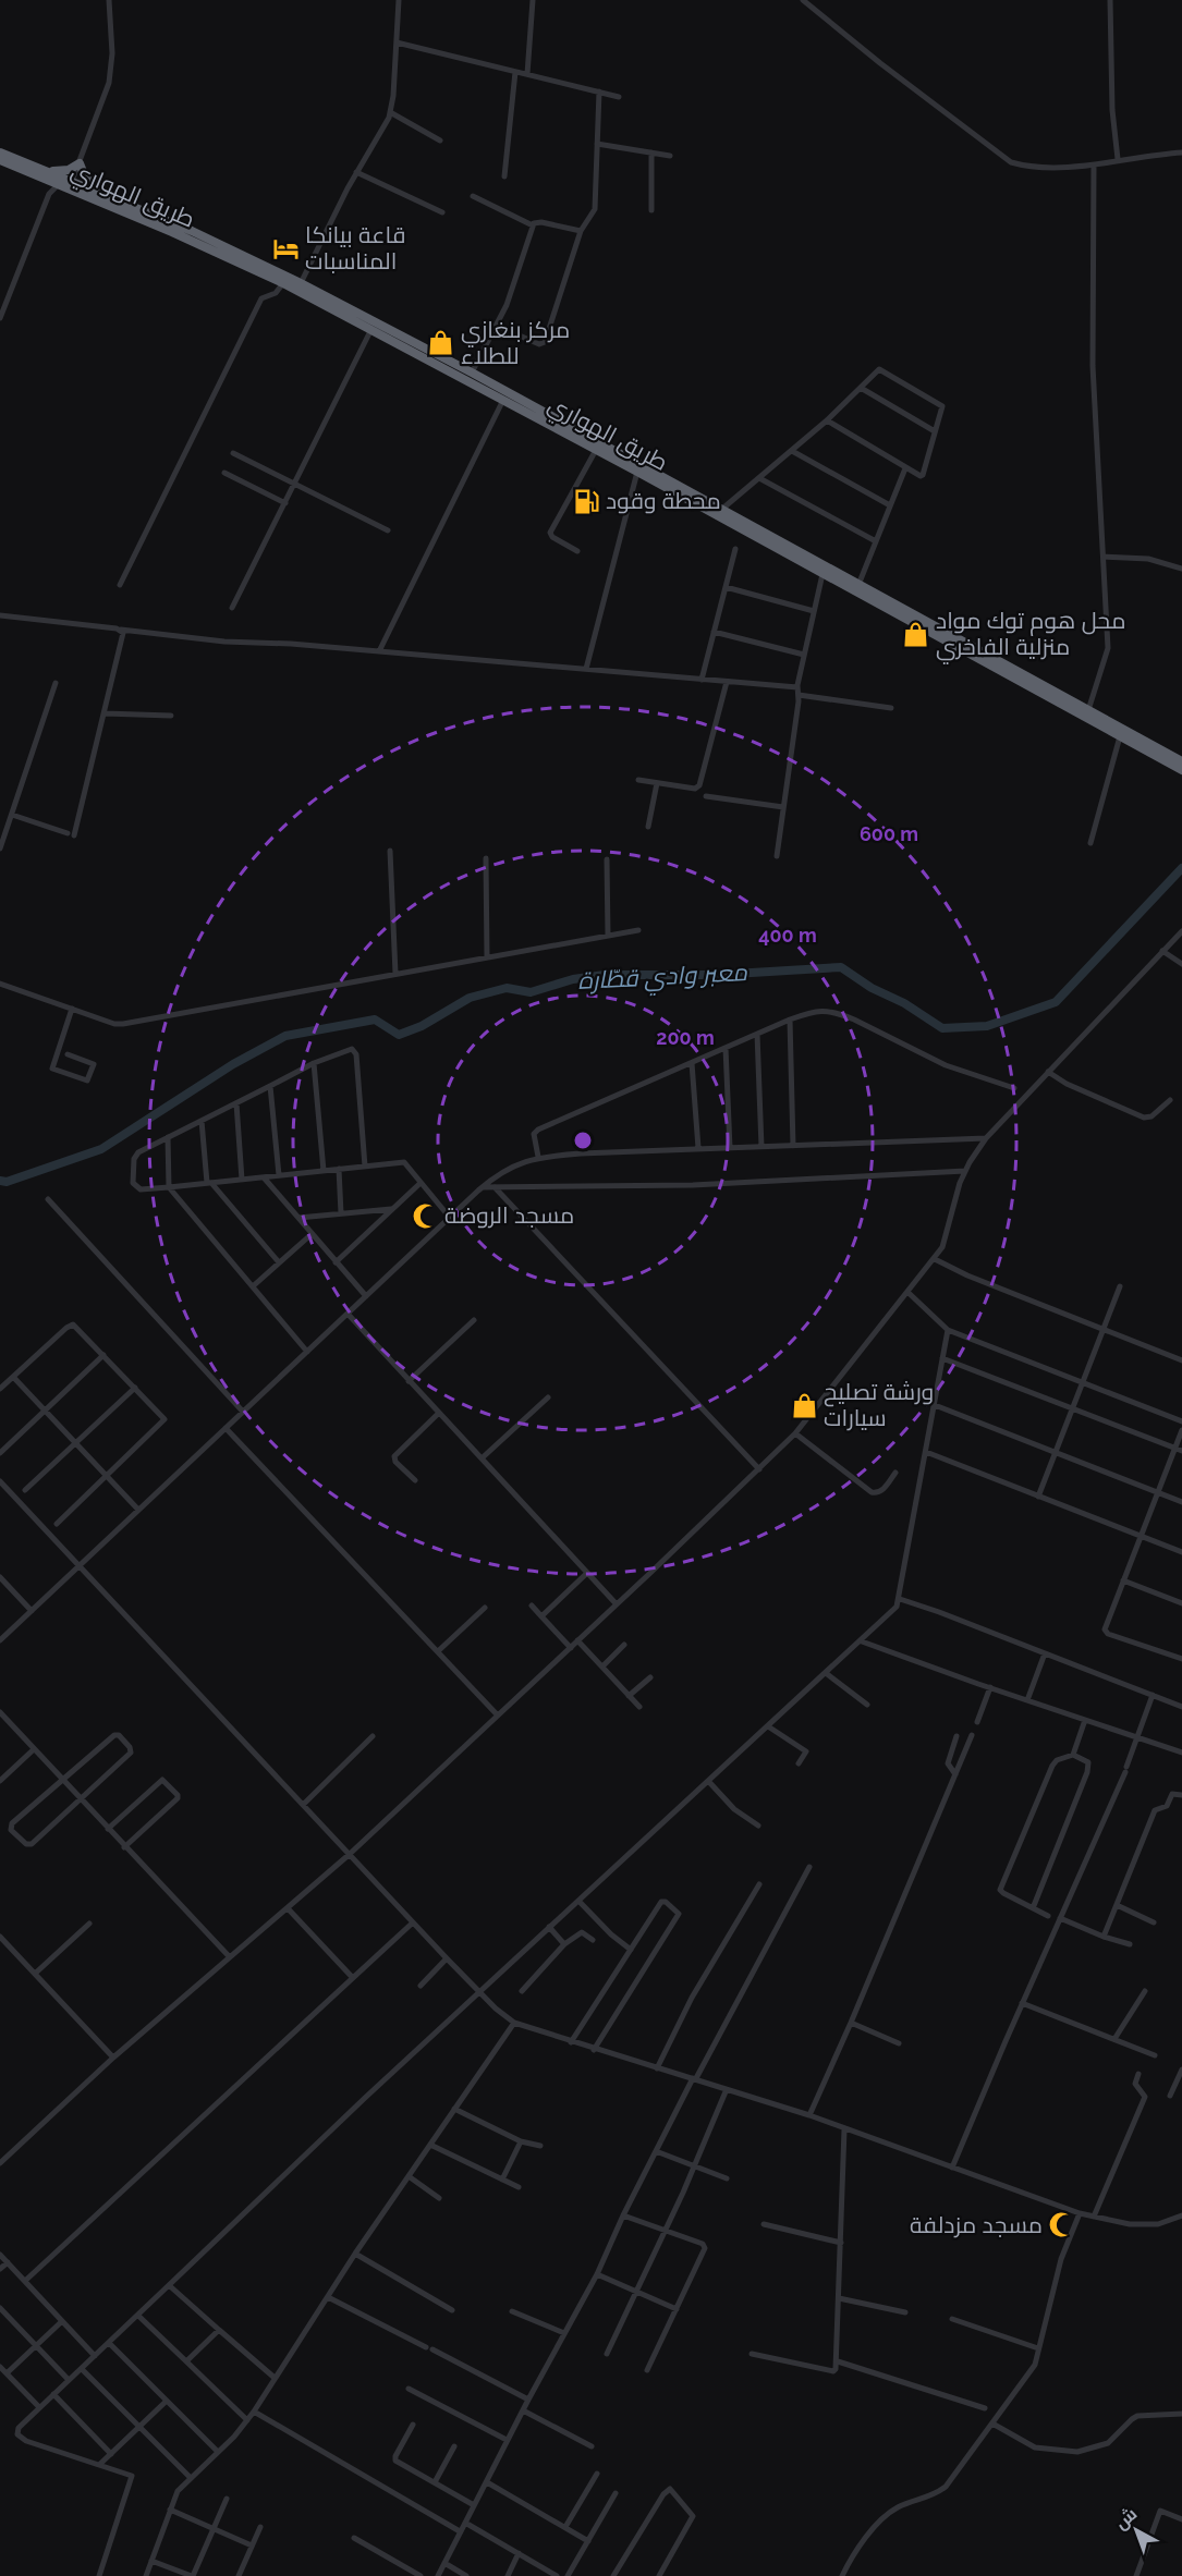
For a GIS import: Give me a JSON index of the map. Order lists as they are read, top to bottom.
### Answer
{
  "streets": {
    "highway": ["طريق الهواري"]
  },
  "water": ["معبر وادي قطّارة"],
  "places": {
    "hotel": ["قاعة بيانكا المناسبات"],
    "shop": ["مركز بنغازي للطلاء", "محل هوم توك مواد منزلية الفاخري", "ورشة تصليح سيارات"],
    "fuel station": ["محطة وقود"],
    "mosque": ["مسجد الروضة", "مسجد مزدلفة"]
  },
  "north": "top left",
  "rings": ["600 m", "400 m", "200 m"]
}
